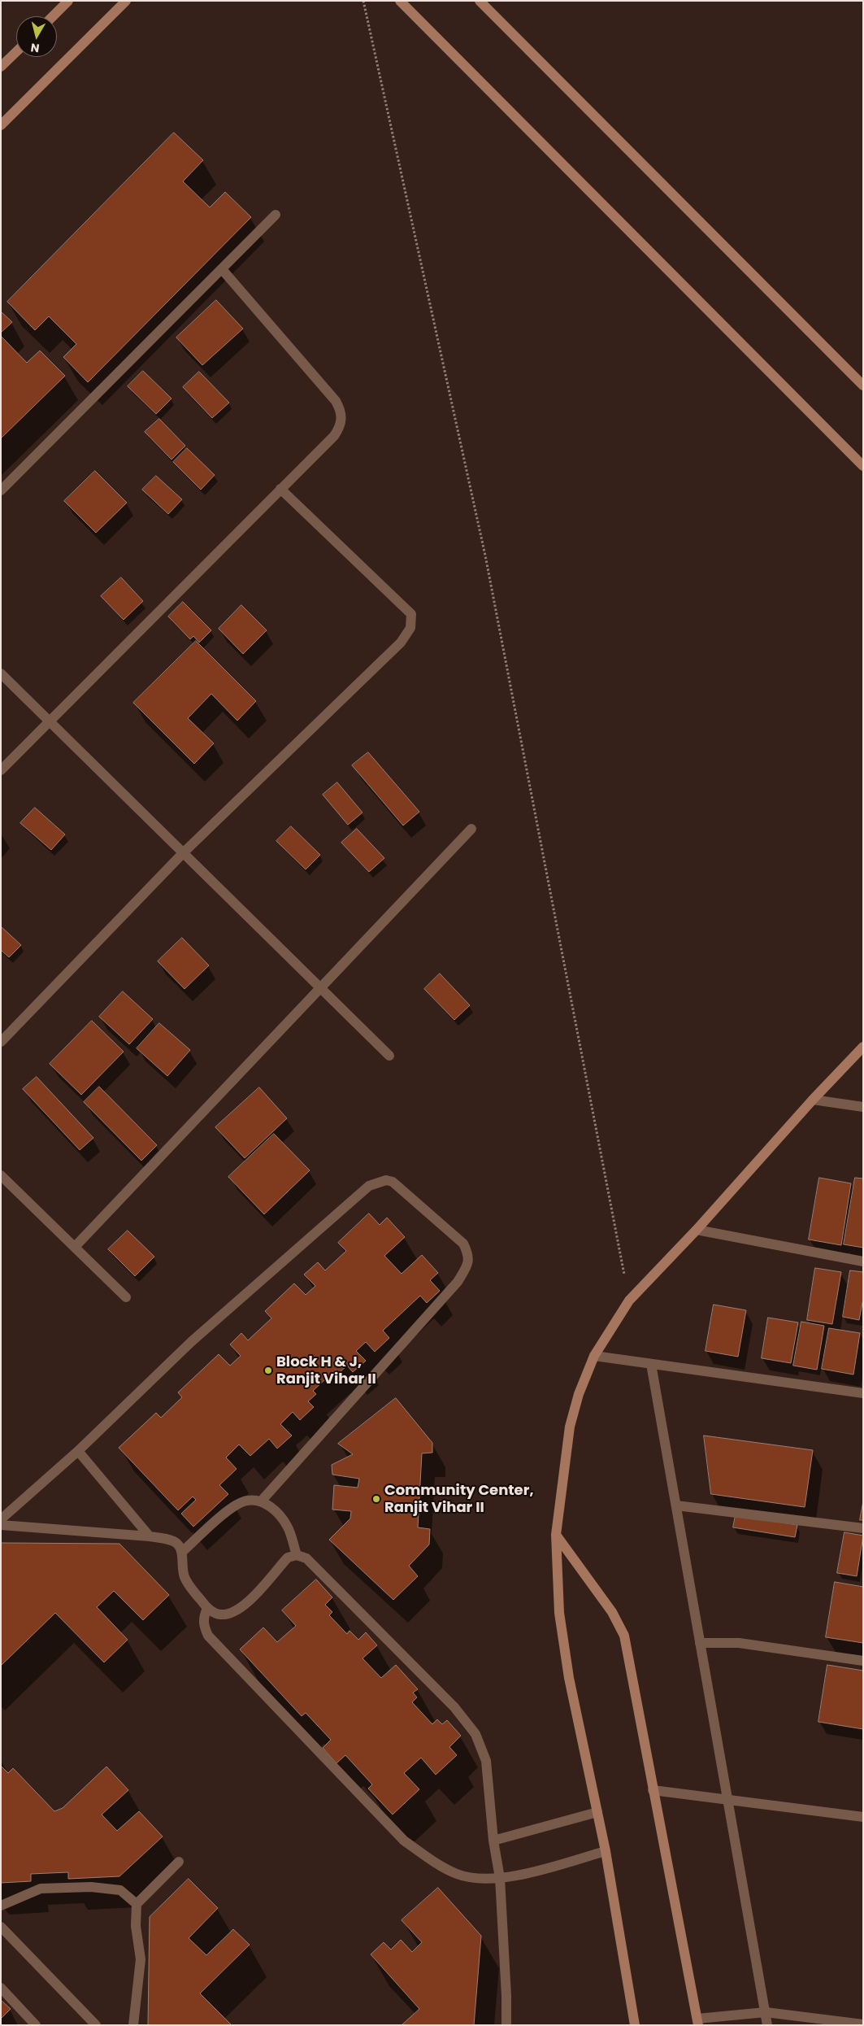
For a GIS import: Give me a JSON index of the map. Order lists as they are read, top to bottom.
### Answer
{
  "places": ["Block H & J, Ranjit Vihar II", "Community Center, Ranjit Vihar II"],
  "north": "bottom"
}
